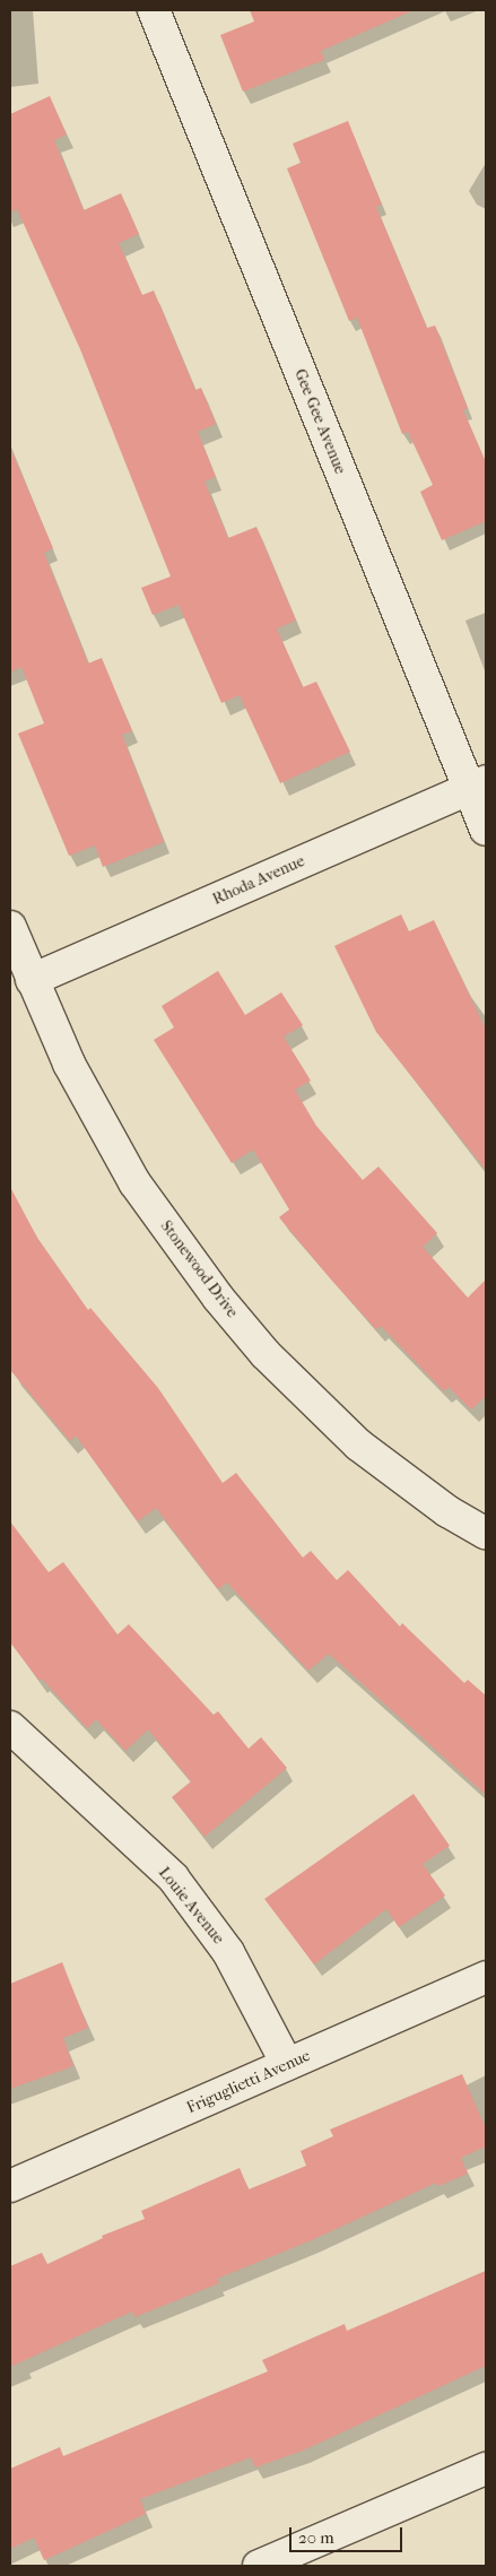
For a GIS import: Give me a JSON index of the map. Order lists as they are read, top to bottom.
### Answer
{
  "streets": {
    "street": [
      "Gee Gee Avenue",
      "Rhoda Avenue",
      "Stonewood Drive",
      "Louie Avenue",
      "Friguglietti Avenue"
    ]
  },
  "crossings": [
    ["Gee Gee Avenue", "Rhoda Avenue"],
    ["Rhoda Avenue", "Stonewood Drive"],
    ["Louie Avenue", "Friguglietti Avenue"]
  ],
  "scale_bar": "20 m"
}
